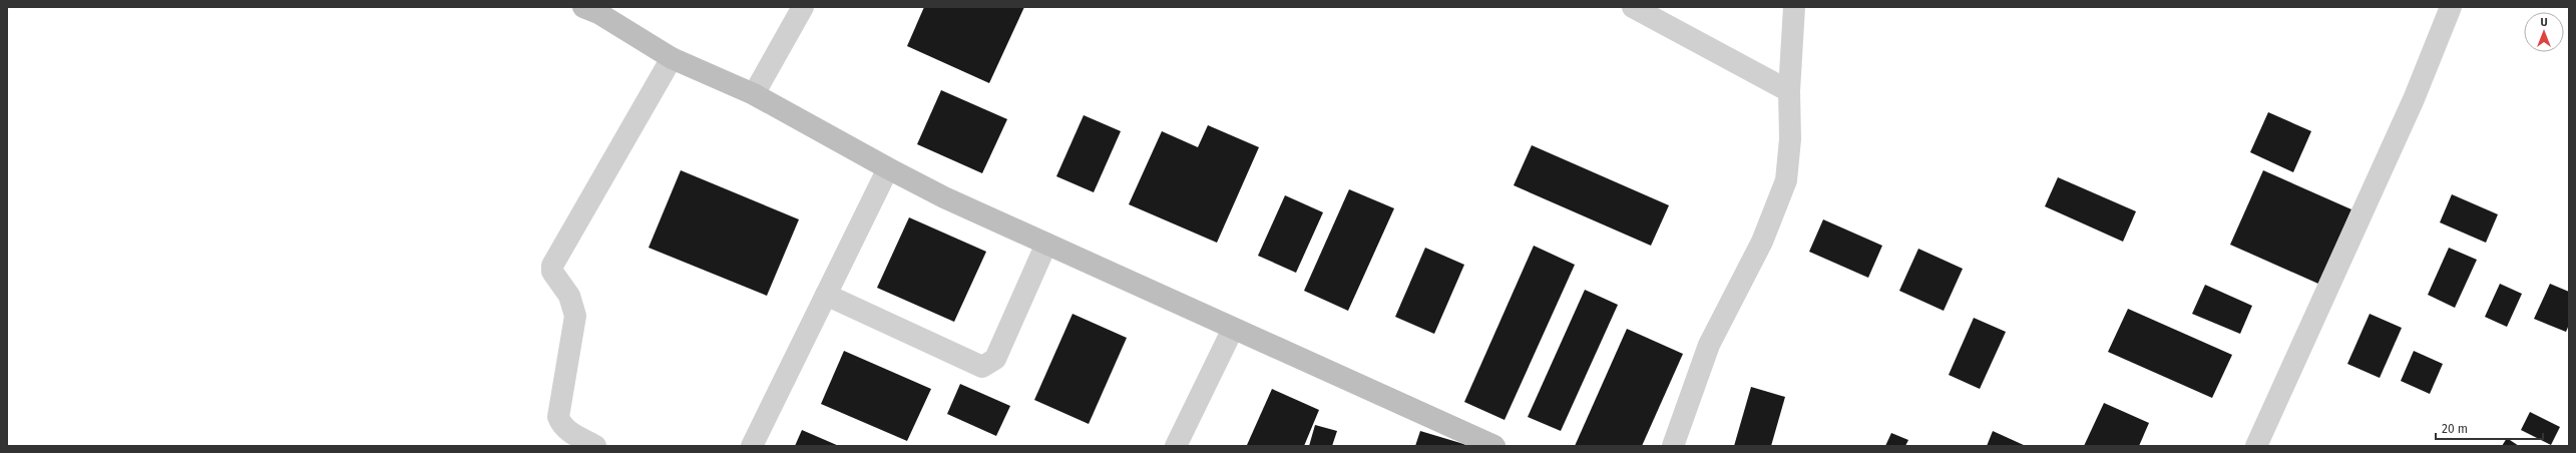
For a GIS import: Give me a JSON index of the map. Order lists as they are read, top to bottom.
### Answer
{
  "scale_bar": "20 m",
  "north": "top"
}
